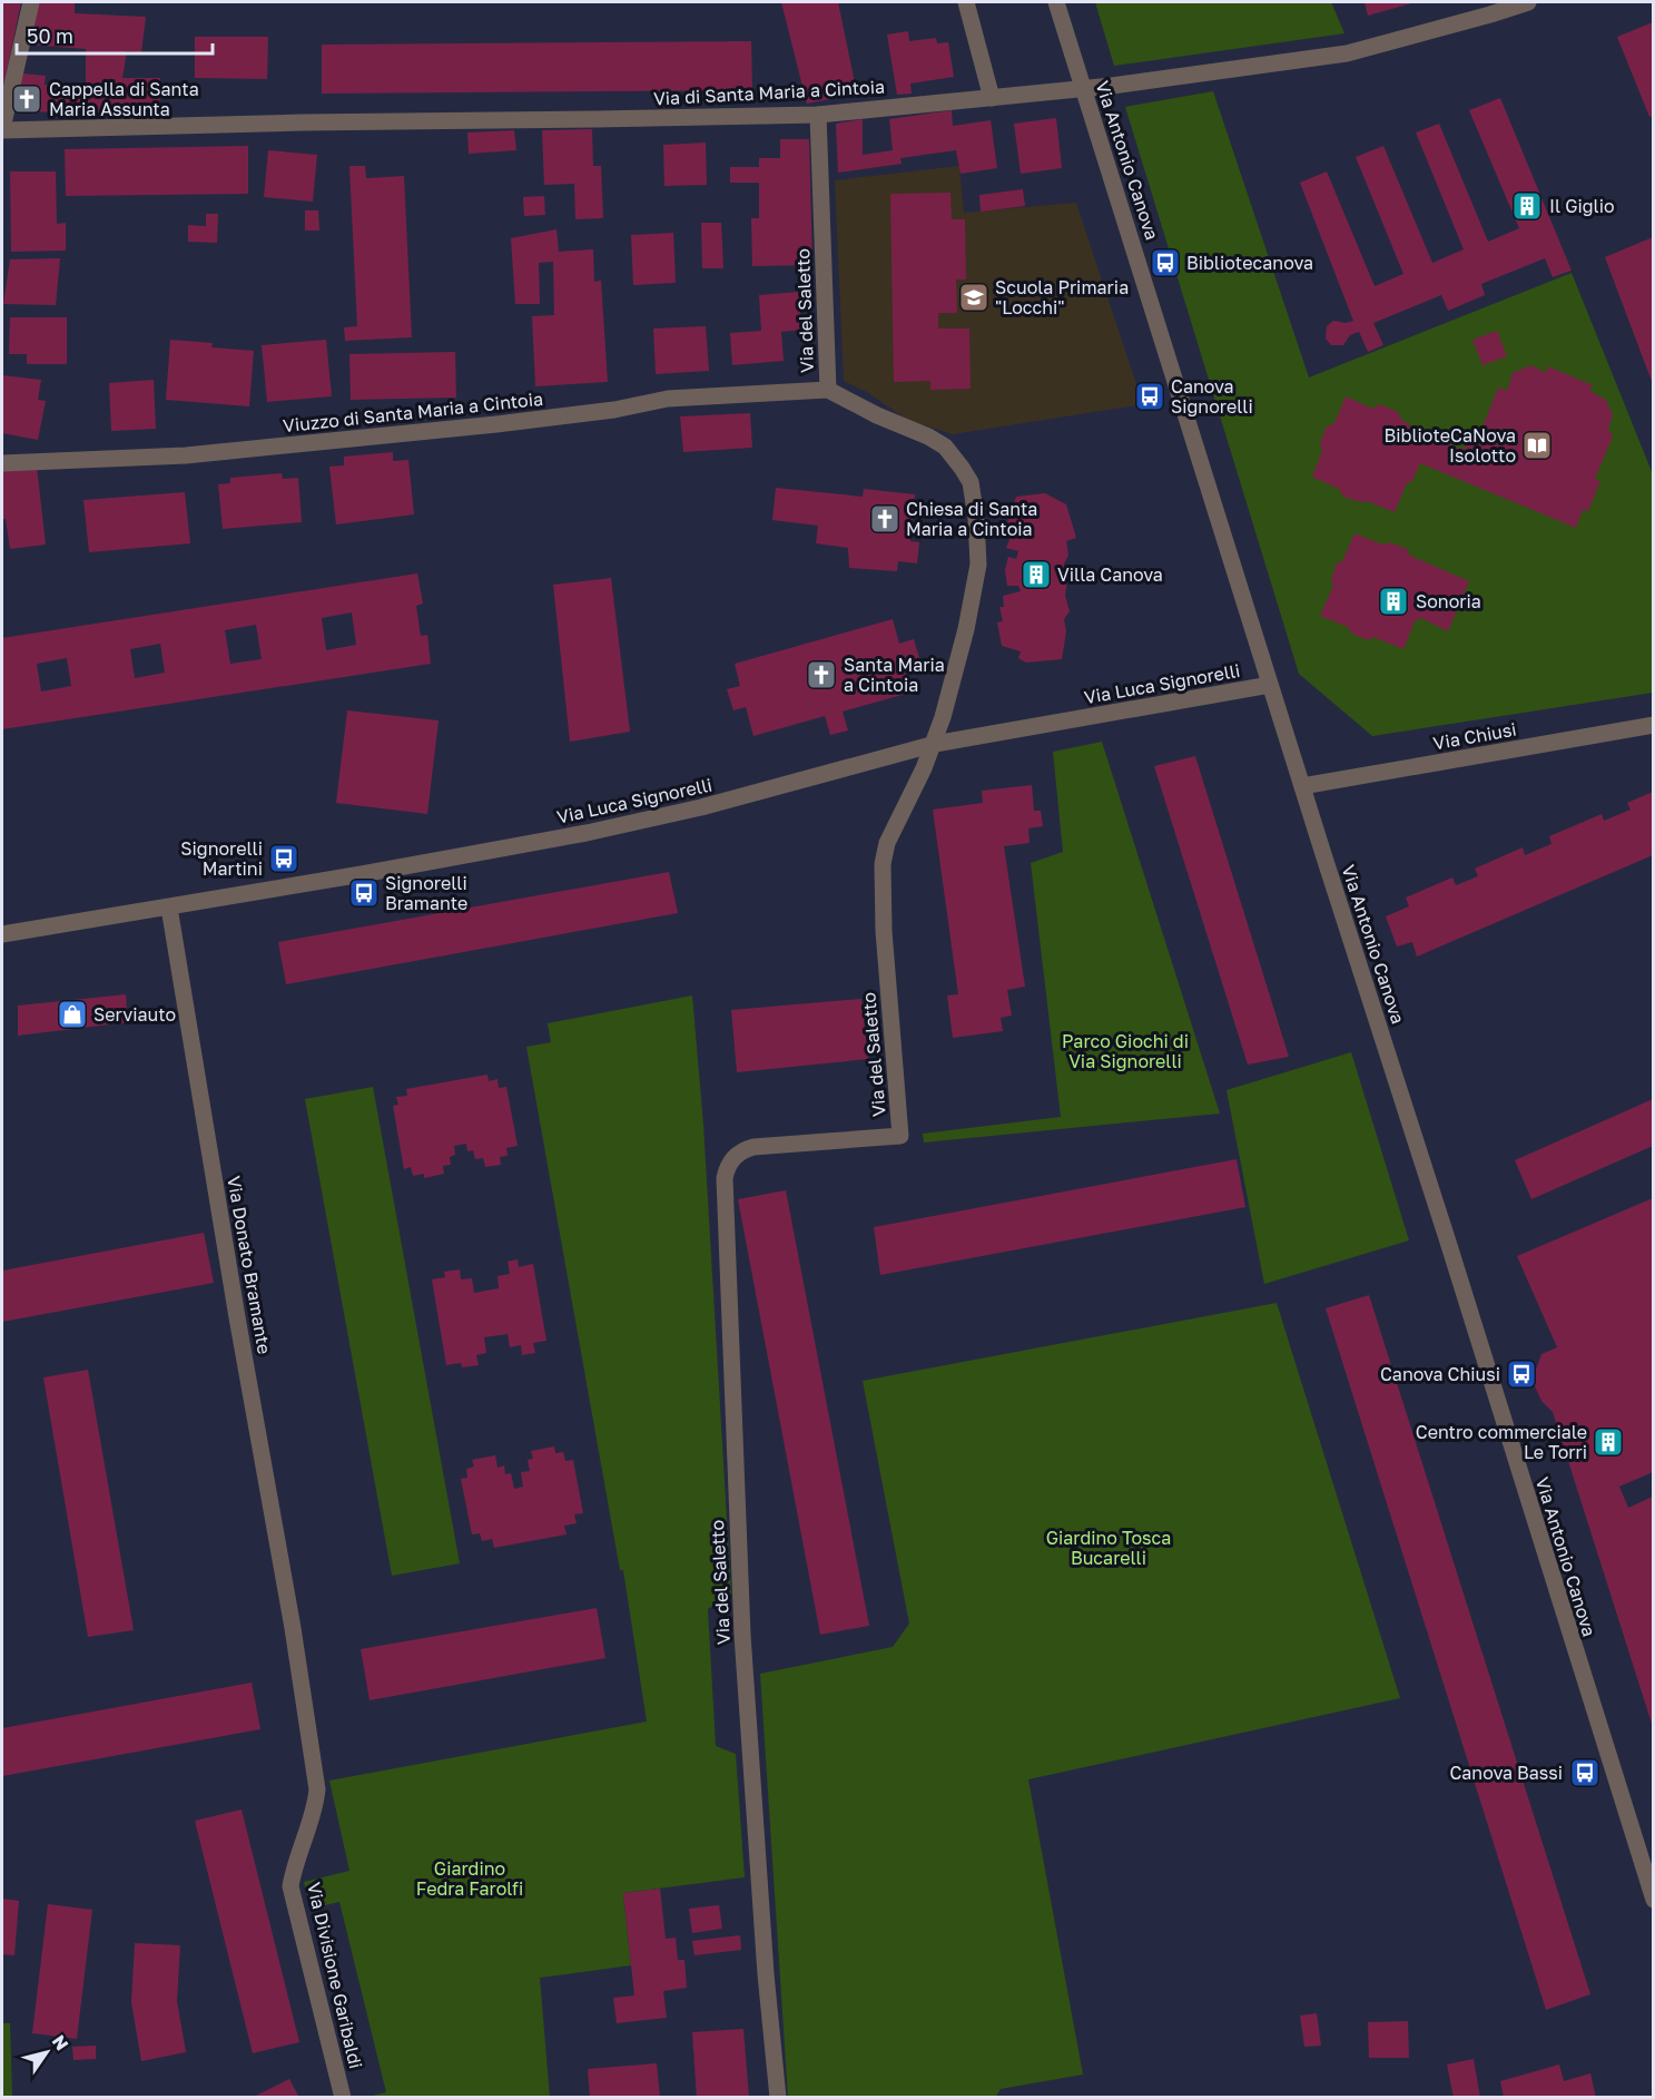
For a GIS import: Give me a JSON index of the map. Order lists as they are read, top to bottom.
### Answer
{
  "streets": {
    "street": [
      "Via di Santa Maria a Cintoia",
      "Via Antonio Canova",
      "Via del Saletto",
      "Viuzzo di Santa Maria a Cintoia",
      "Via Luca Signorelli",
      "Via Chiusi",
      "Via Donato Bramante",
      "Via Divisione Garibaldi"
    ]
  },
  "crossings": [
    ["Via di Santa Maria a Cintoia", "Via Antonio Canova"],
    ["Via di Santa Maria a Cintoia", "Via del Saletto"],
    ["Via Antonio Canova", "Via Luca Signorelli"],
    ["Via Antonio Canova", "Via Chiusi"],
    ["Via del Saletto", "Viuzzo di Santa Maria a Cintoia"],
    ["Via del Saletto", "Via Luca Signorelli"],
    ["Via Luca Signorelli", "Via Donato Bramante"],
    ["Via Donato Bramante", "Via Divisione Garibaldi"]
  ],
  "parks": ["Parco Giochi di Via Signorelli", "Giardino Tosca Bucarelli", "Giardino Fedra Farolfi"],
  "places": {
    "church": ["Cappella di Santa Maria Assunta", "Chiesa di Santa Maria a Cintoia", "Santa Maria a Cintoia"],
    "building": [
      "Il Giglio",
      "Villa Canova",
      "Sonoria",
      "Centro commerciale Le Torri"
    ],
    "bus stop": [
      "Bibliotecanova",
      "Canova Signorelli",
      "Signorelli Martini",
      "Signorelli Bramante",
      "Canova Chiusi",
      "Canova Bassi"
    ],
    "school or university": ["Scuola Primaria \"Locchi\""],
    "library": ["BiblioteCaNova Isolotto"],
    "shop": ["Serviauto"]
  },
  "scale_bar": "50 m",
  "north": "top right"
}
